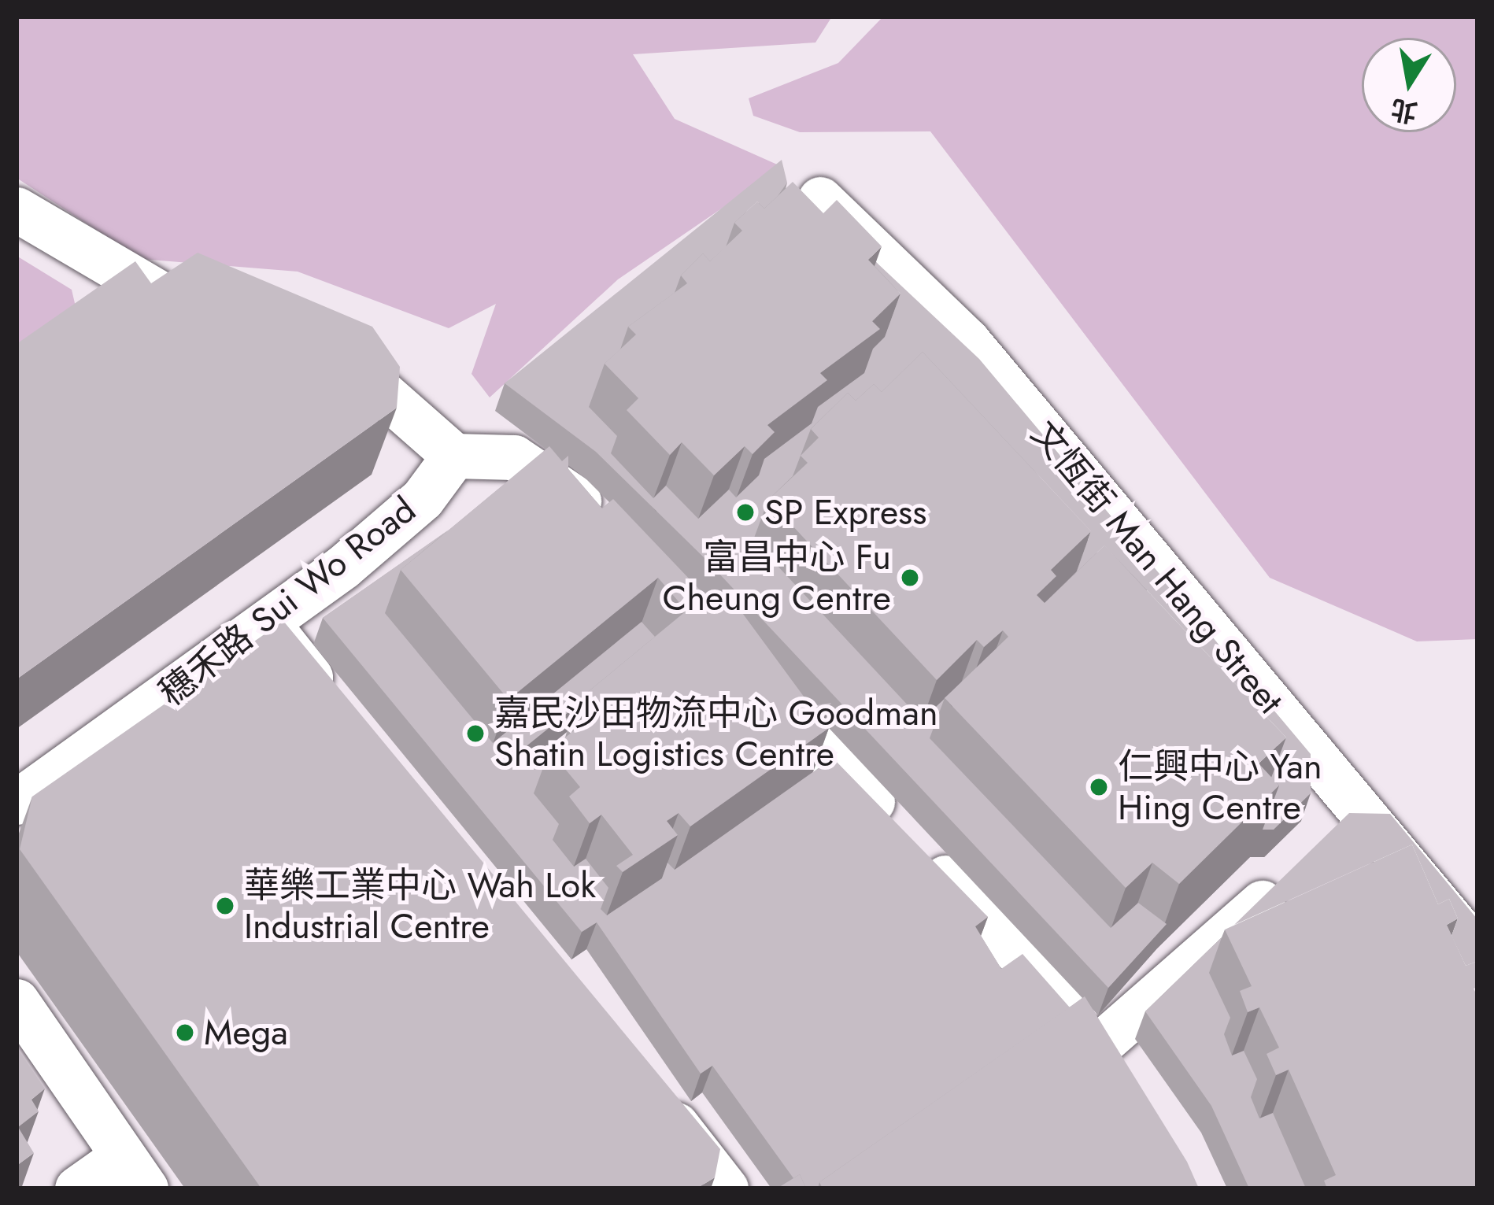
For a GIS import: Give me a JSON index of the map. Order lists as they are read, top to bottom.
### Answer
{
  "streets": {
    "street": ["文恆街 Man Hang Street", "穗禾路 Sui Wo Road"]
  },
  "places": [
    "SP Express",
    "富昌中心 Fu Cheung Centre",
    "嘉民沙田物流中心 Goodman Shatin Logistics Centre",
    "仁興中心 Yan Hing Centre",
    "華樂工業中心 Wah Lok Industrial Centre",
    "Mega"
  ],
  "north": "bottom"
}
